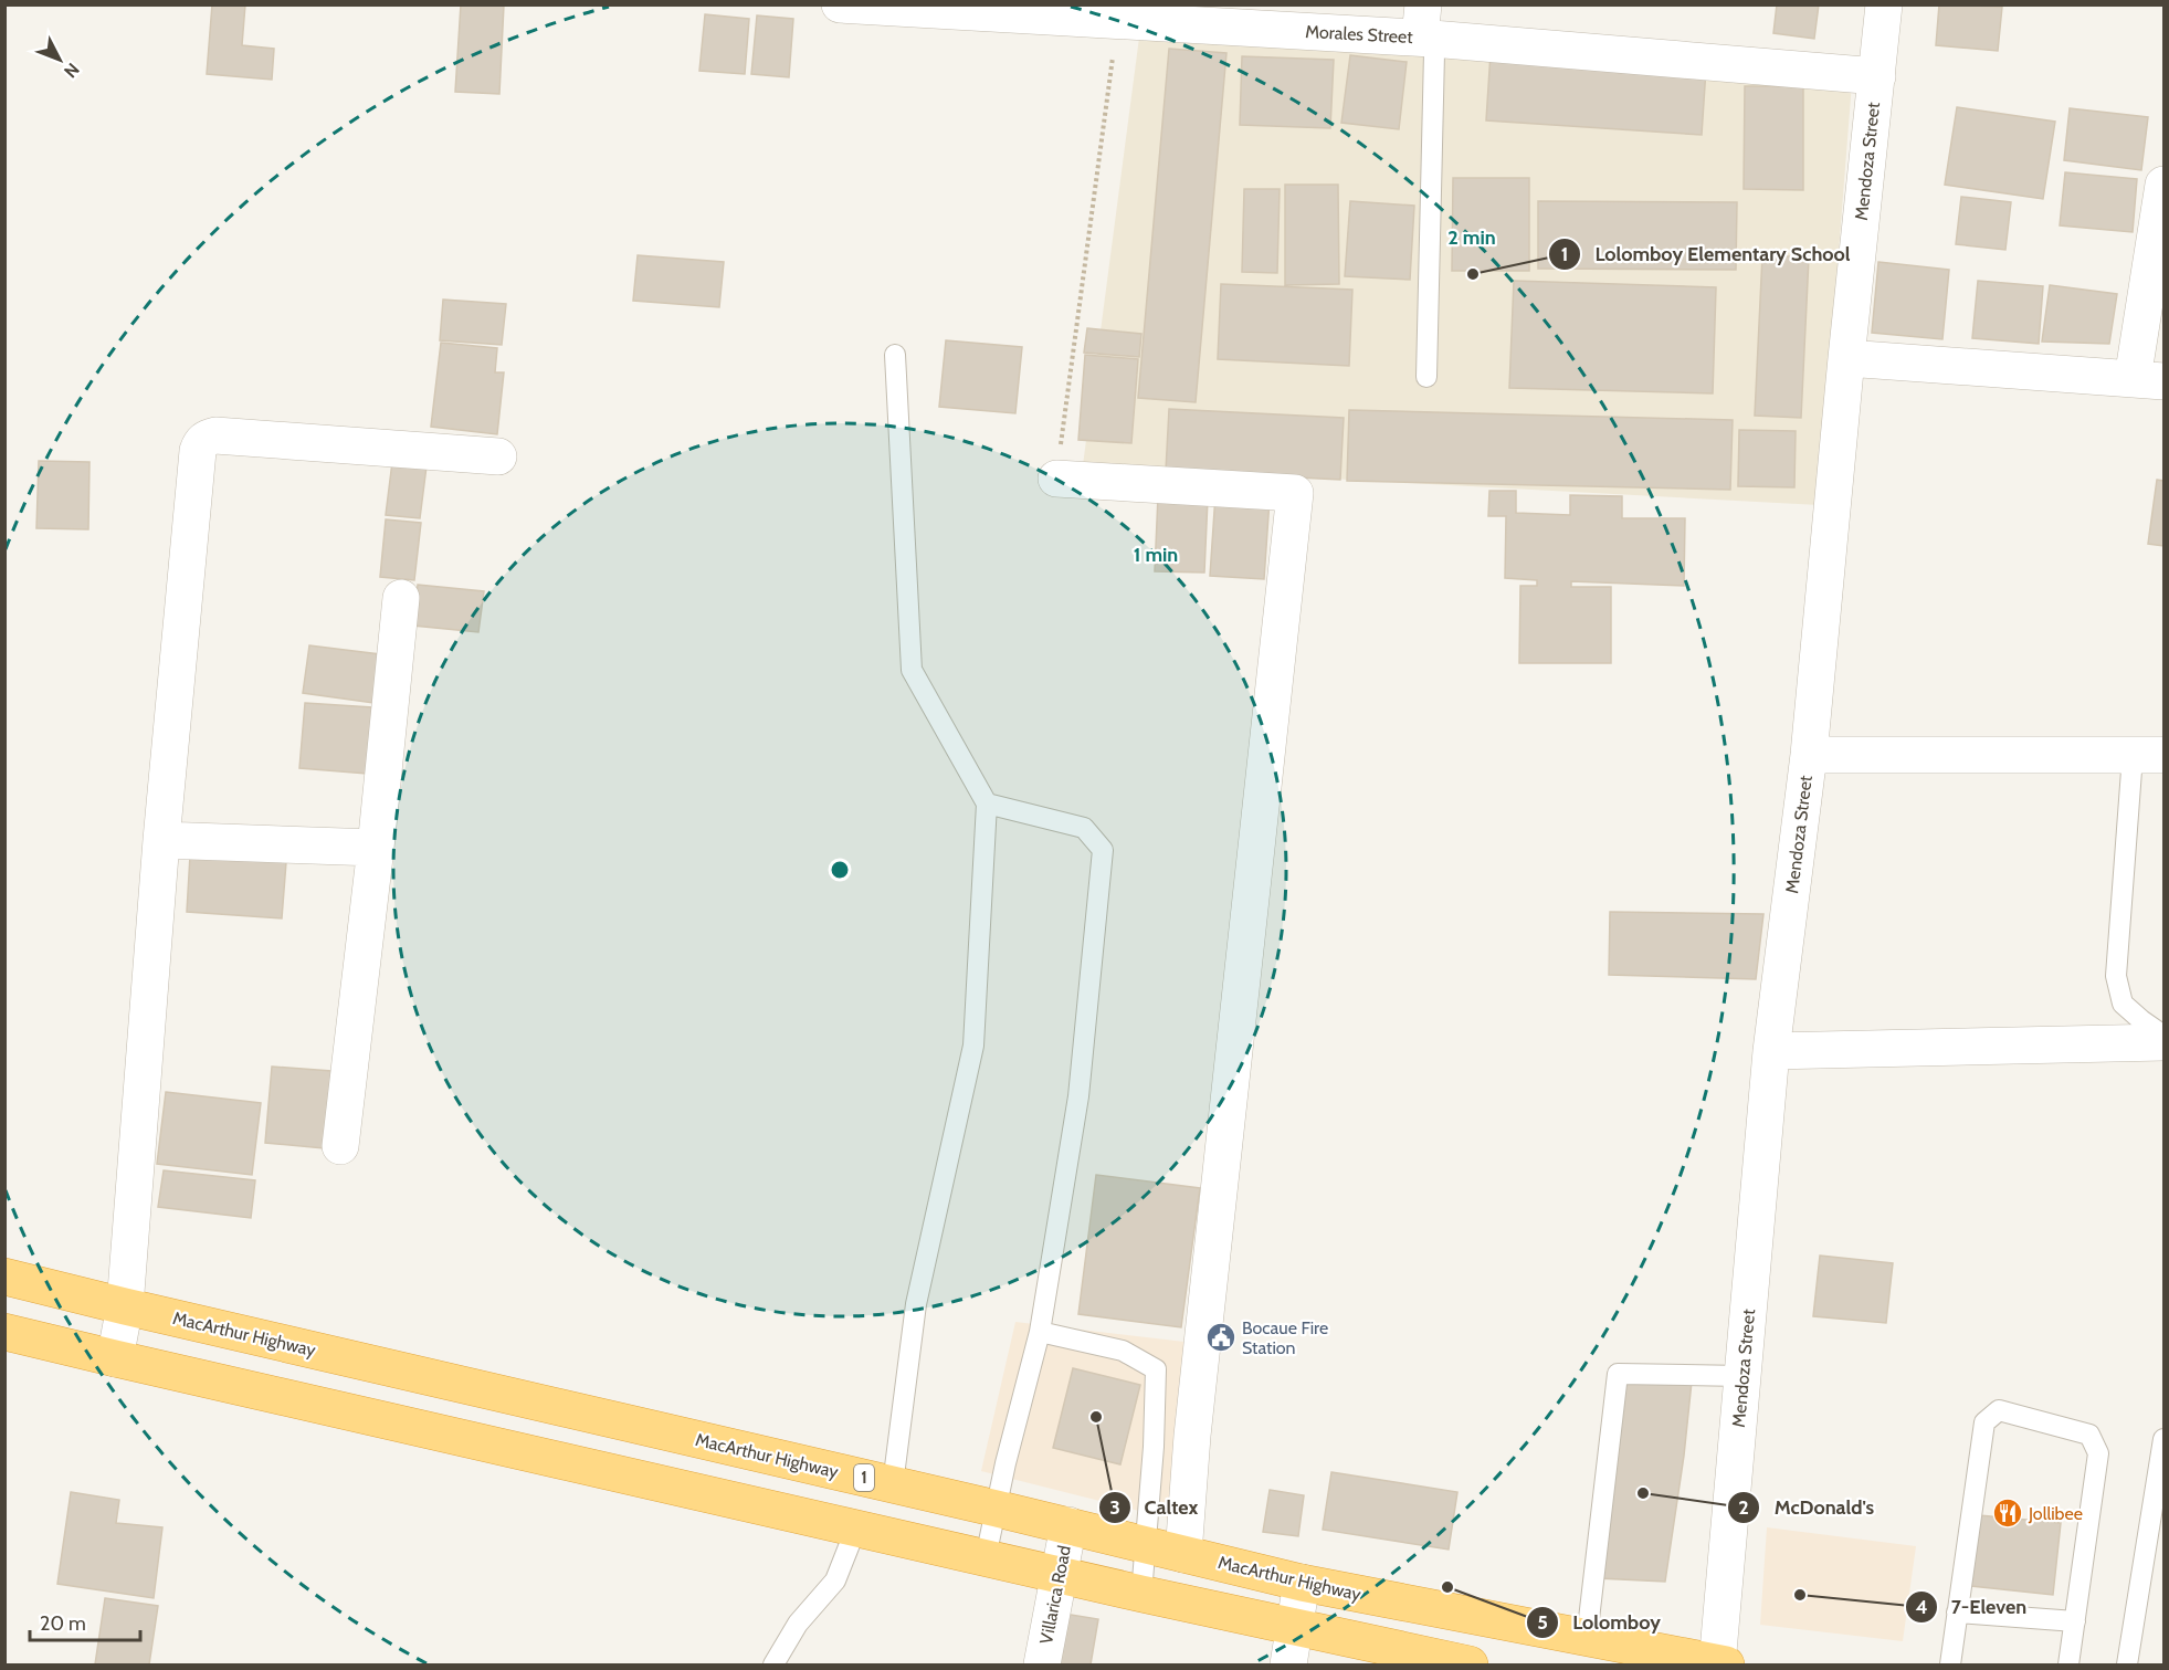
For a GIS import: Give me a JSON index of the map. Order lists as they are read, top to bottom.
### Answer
{
  "streets": {
    "highway": ["MacArthur Highway", "1"],
    "street": ["Morales Street", "Mendoza Street", "Villarica Road"]
  },
  "crossings": [
    ["Morales Street", "Mendoza Street"],
    ["Mendoza Street", "MacArthur Highway"],
    ["MacArthur Highway", "Villarica Road"]
  ],
  "places": {
    "other": [
      "Lolomboy Elementary School",
      "Caltex",
      "McDonald's",
      "Lolomboy",
      "7-Eleven"
    ],
    "public building": ["Bocaue Fire Station"],
    "restaurant": ["Jollibee"]
  },
  "scale_bar": "20 m",
  "north": "bottom right",
  "rings": ["2 min", "1 min"]
}
